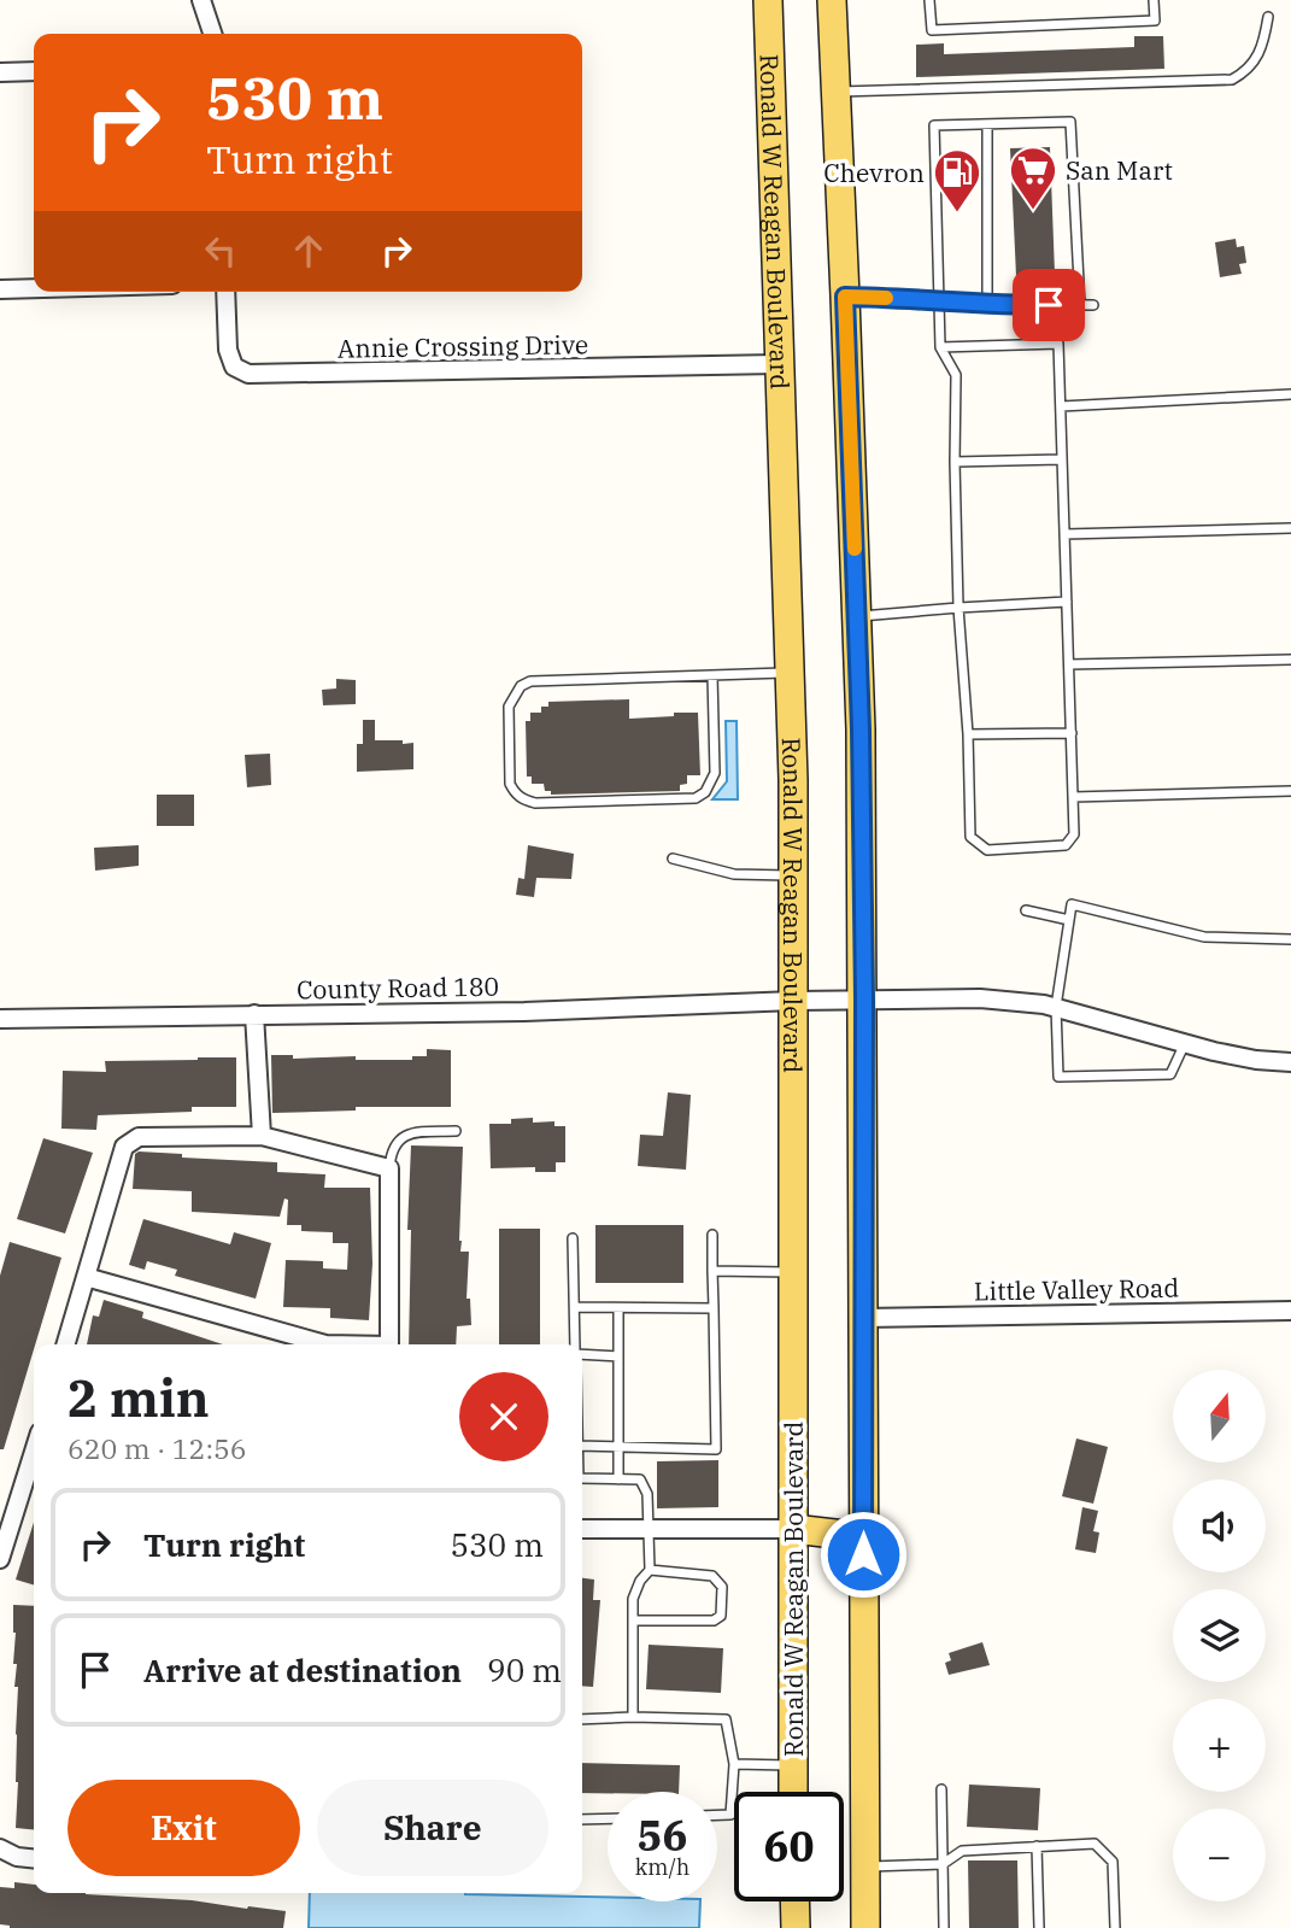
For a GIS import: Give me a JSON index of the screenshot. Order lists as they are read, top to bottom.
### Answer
{
  "streets": {
    "main road": ["Ronald W Reagan Boulevard"],
    "street": ["Annie Crossing Drive", "County Road 180", "Little Valley Road"]
  },
  "crossings": [
    ["Ronald W Reagan Boulevard", "Annie Crossing Drive"],
    ["Ronald W Reagan Boulevard", "County Road 180"]
  ],
  "places": {
    "supermarket": ["San Mart"],
    "fuel station": ["Chevron"]
  },
  "north": "top",
  "page": {
    "turn": ["530 m", "Turn right"],
    "heading": ["2 min", "620 m · 12:56"],
    "map_buttons": ["+", "−"],
    "list": [
      {
        "name": "Turn right",
        "value": "530 m"
      },
      {
        "name": "Arrive at destination",
        "value": "90 m"
      }
    ],
    "buttons": ["Exit", "Share"],
    "speed": "56 km/h",
    "limit": "60"
  }
}
